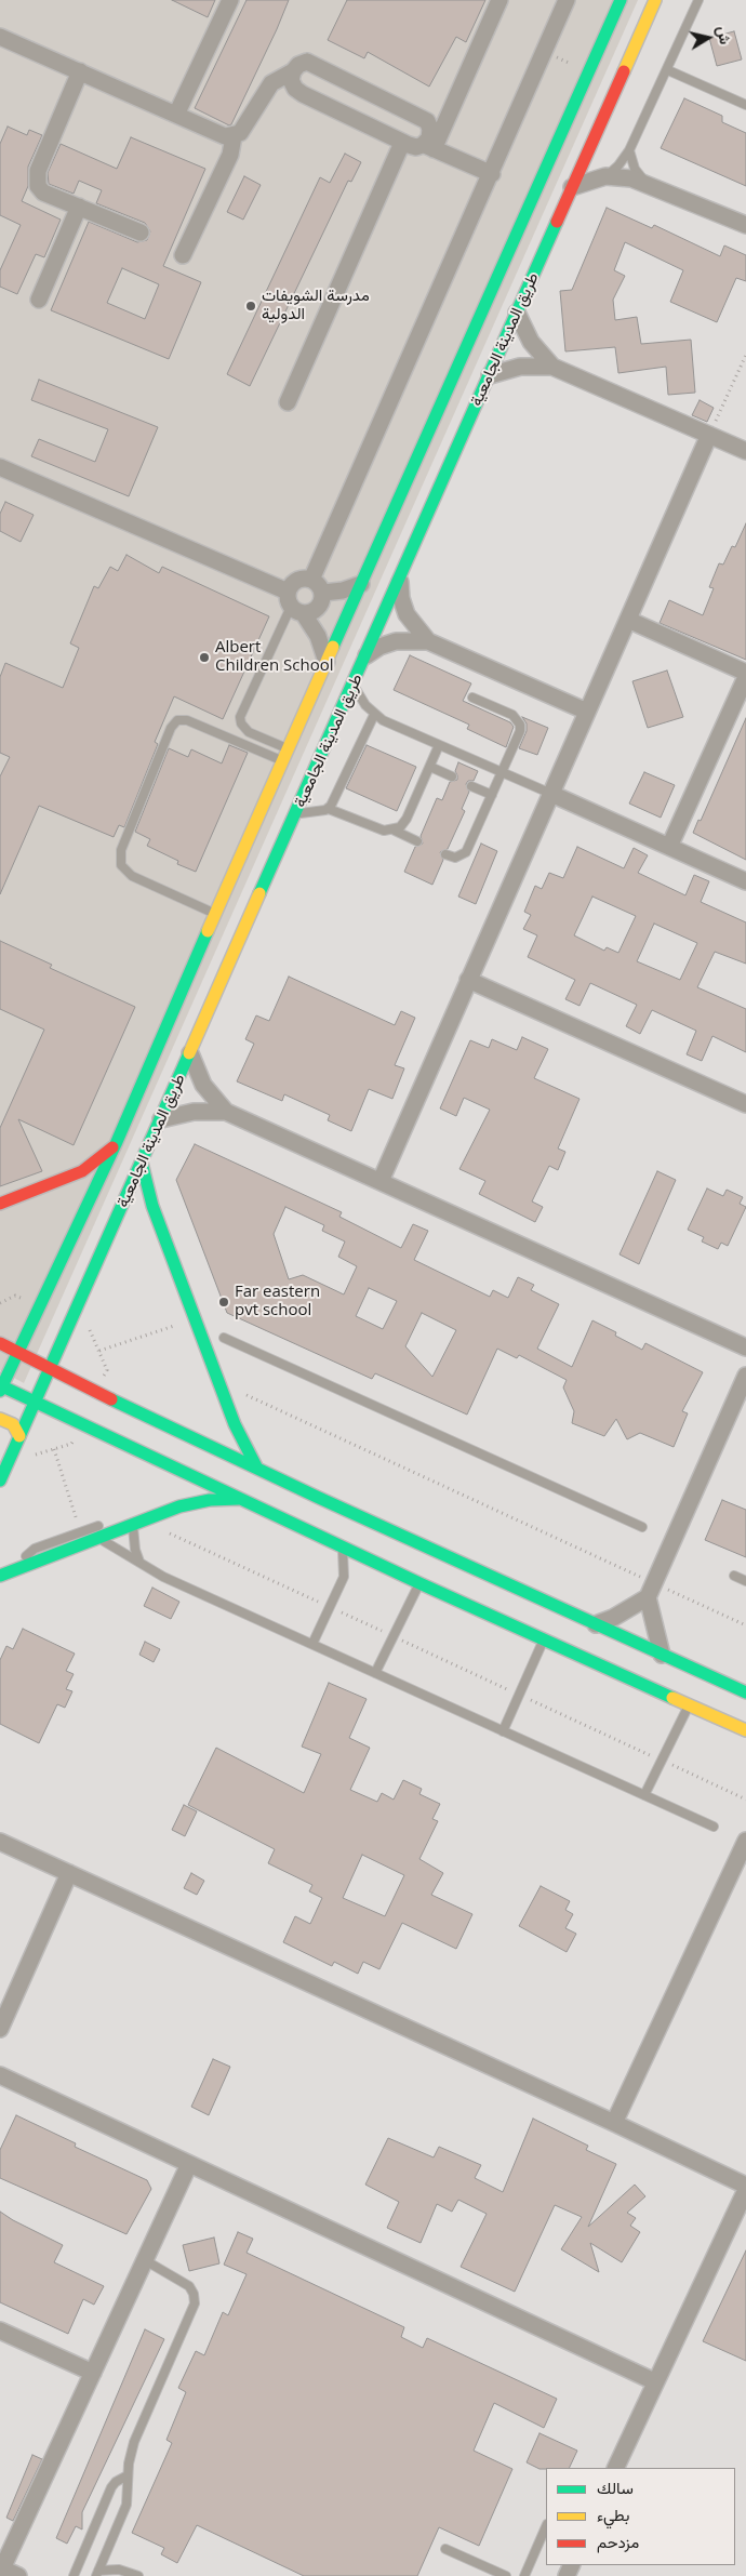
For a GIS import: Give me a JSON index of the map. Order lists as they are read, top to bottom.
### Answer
{
  "streets": {
    "main road": ["طريق المدينة الجامعية"]
  },
  "places": ["مدرسة الشويفات الدولية", "Albert Children School", "Far eastern pvt school"],
  "legend": ["سالك", "بطيء", "مزدحم"],
  "north": "right"
}
